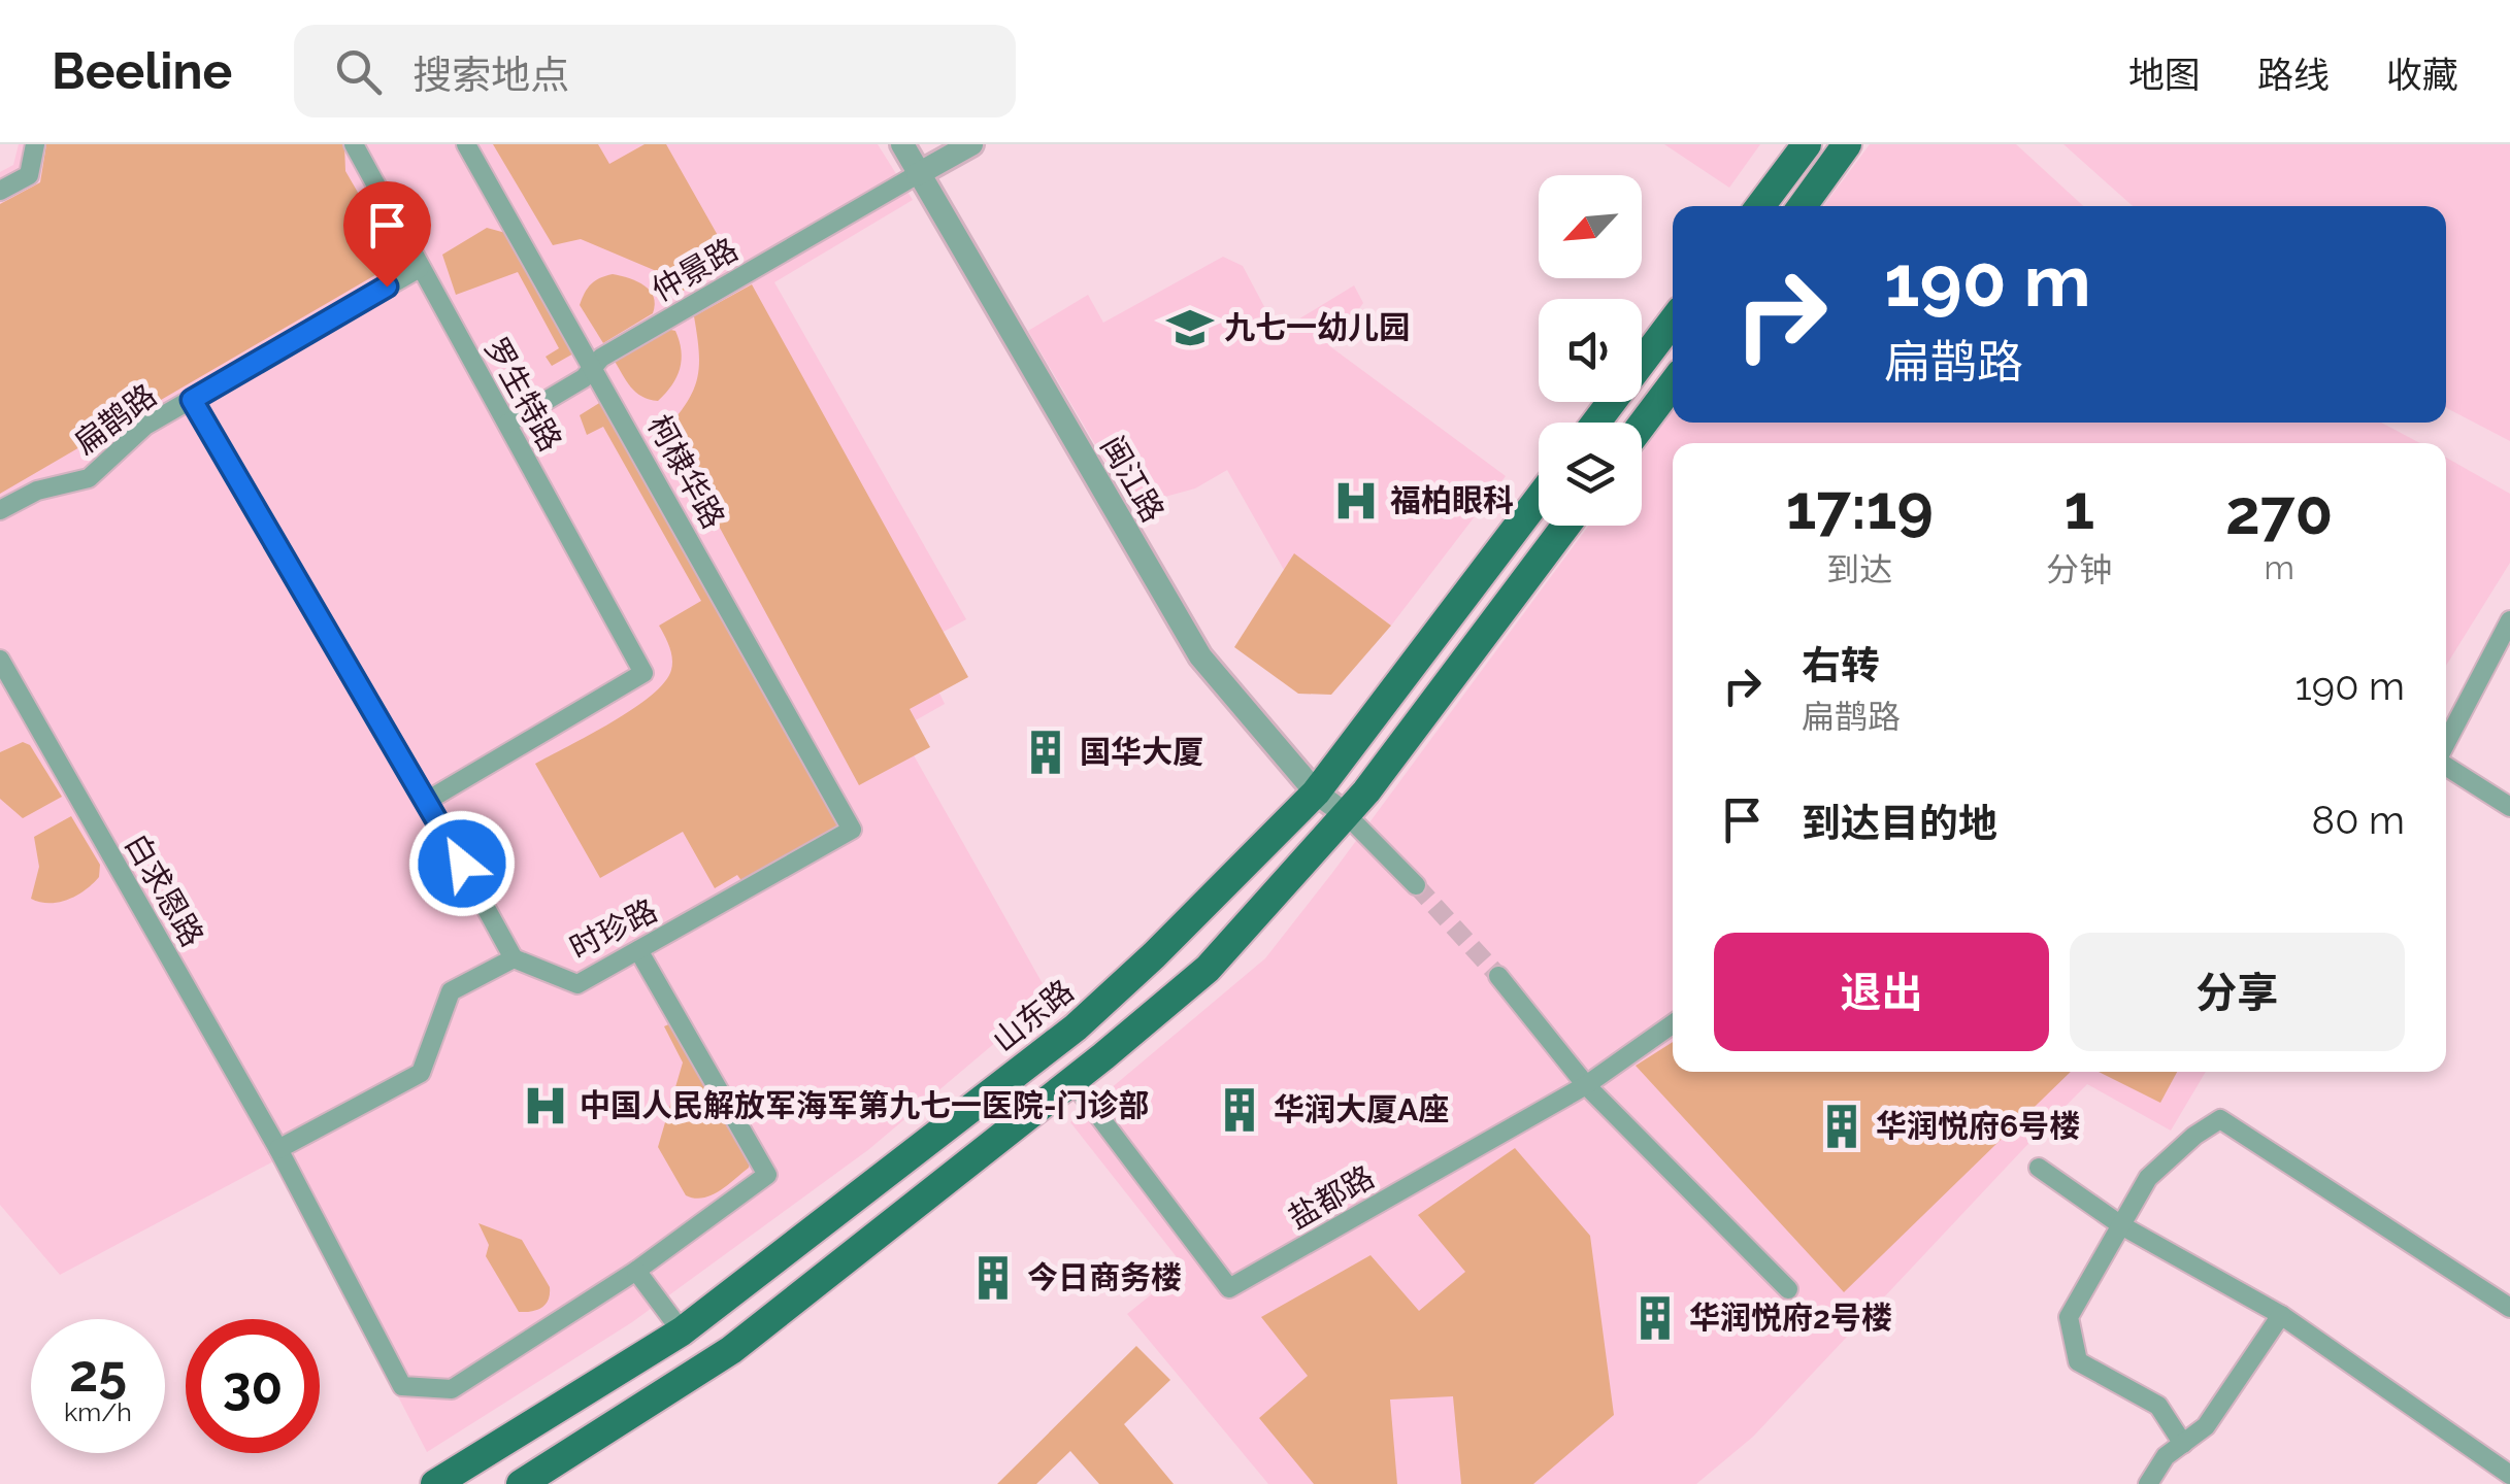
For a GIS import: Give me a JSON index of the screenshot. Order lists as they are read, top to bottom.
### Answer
{
  "streets": {
    "main road": ["山东路"],
    "street": [
      "仲景路",
      "罗生特路",
      "扁鹊路",
      "柯棣华路",
      "闽江路",
      "白求恩路",
      "时珍路",
      "盐都路"
    ]
  },
  "crossings": [
    ["仲景路", "罗生特路"],
    ["仲景路", "柯棣华路"],
    ["仲景路", "闽江路"],
    ["罗生特路", "扁鹊路"],
    ["柯棣华路", "时珍路"],
    ["闽江路", "山东路"]
  ],
  "places": {
    "school or university": ["九七一幼儿园"],
    "hospital": ["福柏眼科", "中国人民解放军海军第九七一医院-门诊部"],
    "building": [
      "国华大厦",
      "华润大厦A座",
      "华润悦府6号楼",
      "今日商务楼",
      "华润悦府2号楼"
    ]
  },
  "north": "bottom left",
  "page": {
    "header": "Beeline",
    "search": "搜索地点",
    "nav": ["地图", "路线", "收藏"],
    "turn": ["190 m", "扁鹊路"],
    "eta": [
      "17:19",
      "到达",
      "1",
      "分钟",
      "270",
      "m"
    ],
    "list": [
      {
        "name": "右转",
        "note": "扁鹊路",
        "value": "190 m"
      },
      {
        "name": "到达目的地",
        "value": "80 m"
      }
    ],
    "buttons": ["退出", "分享"],
    "speed": "25 km/h",
    "limit": "30"
  }
}
